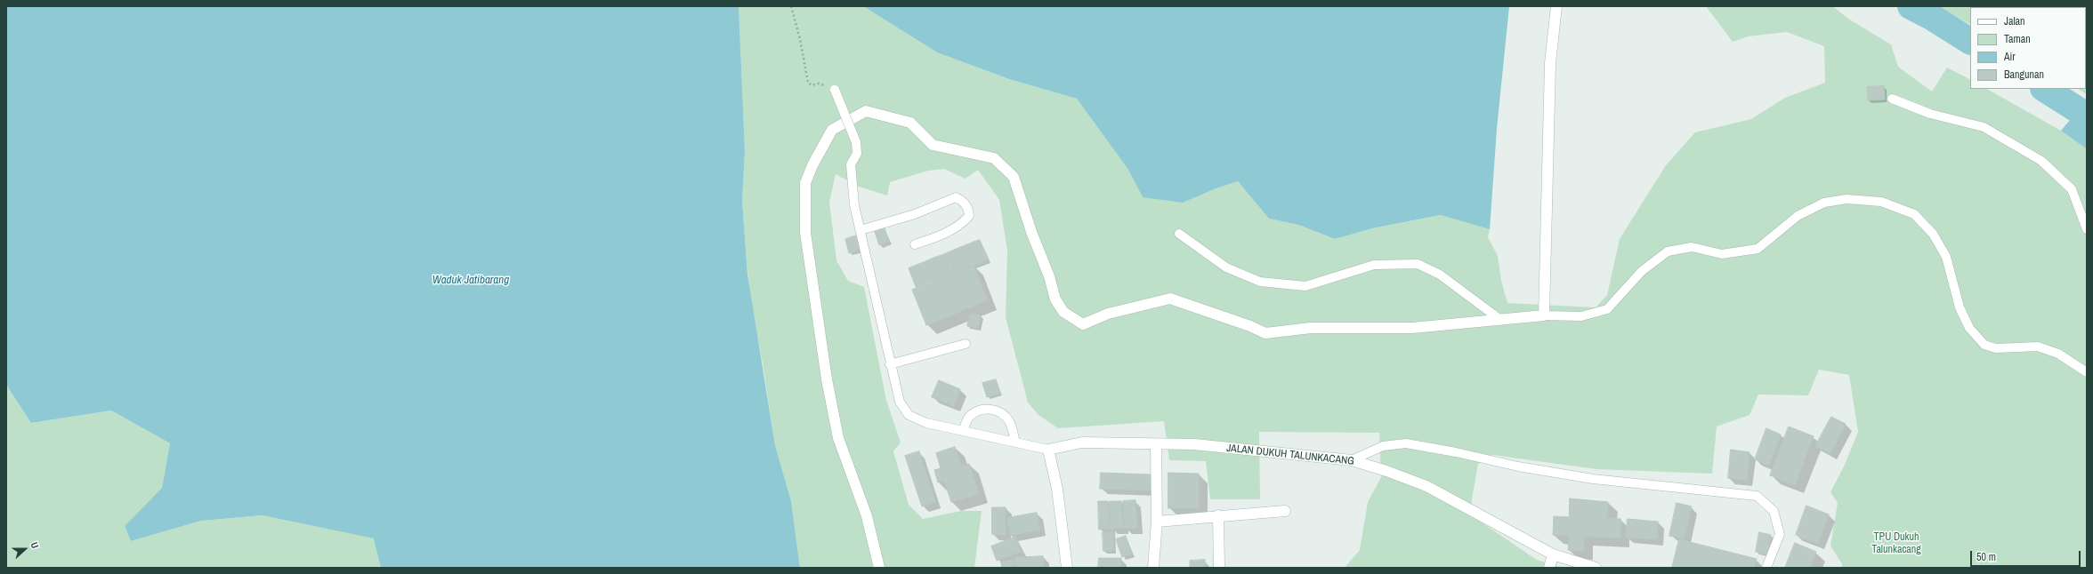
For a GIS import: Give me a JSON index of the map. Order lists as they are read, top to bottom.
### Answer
{
  "streets": {
    "street": ["JALAN DUKUH TALUNKACANG"]
  },
  "water": ["Waduk Jatibarang"],
  "parks": ["TPU Dukuh Talunkacang"],
  "legend": [
    "Jalan",
    "Taman",
    "Air",
    "Bangunan"
  ],
  "scale_bar": "50 m",
  "north": "right"
}
